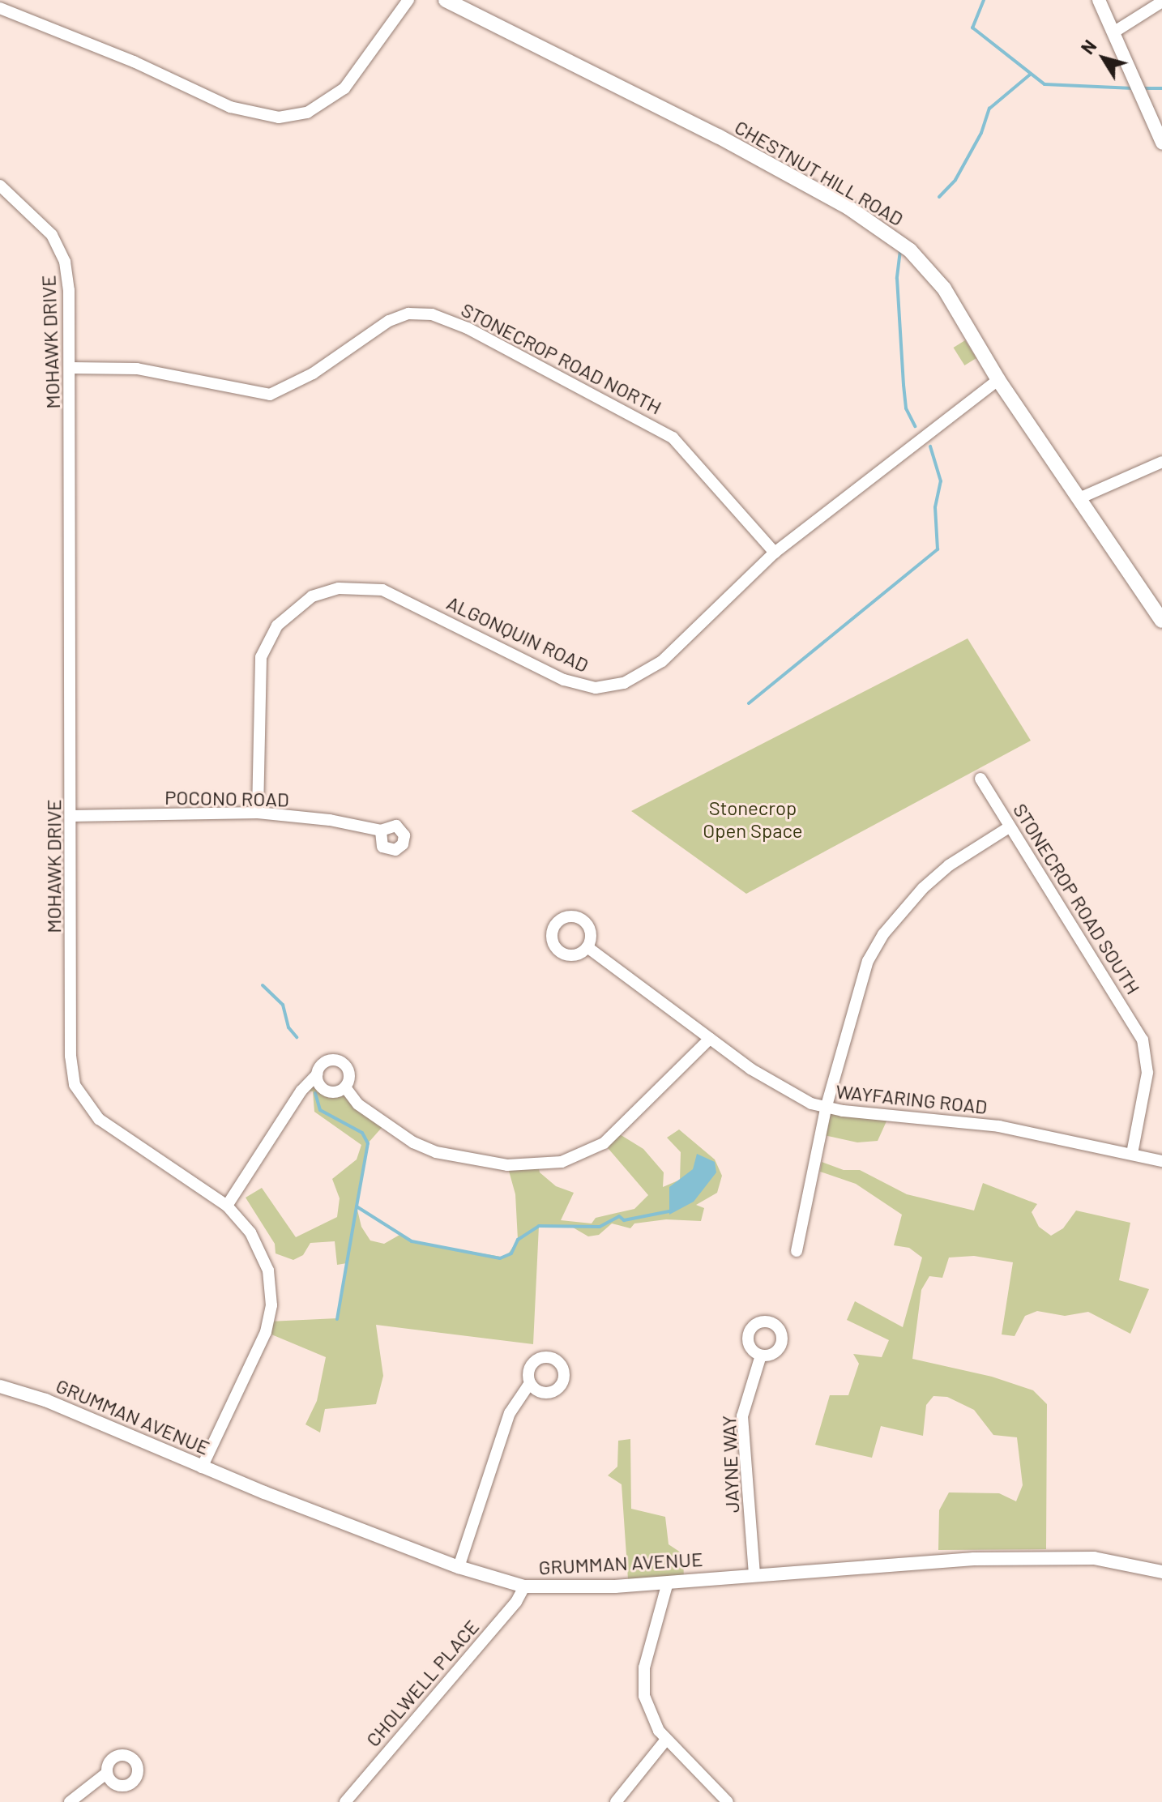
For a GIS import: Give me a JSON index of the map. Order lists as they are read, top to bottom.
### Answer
{
  "streets": {
    "main road": ["CHESTNUT HILL ROAD"],
    "street": [
      "MOHAWK DRIVE",
      "STONECROP ROAD NORTH",
      "ALGONQUIN ROAD",
      "POCONO ROAD",
      "STONECROP ROAD SOUTH",
      "WAYFARING ROAD",
      "GRUMMAN AVENUE",
      "JAYNE WAY",
      "CHOLWELL PLACE"
    ]
  },
  "crossings": [
    ["CHESTNUT HILL ROAD", "ALGONQUIN ROAD"],
    ["MOHAWK DRIVE", "STONECROP ROAD NORTH"],
    ["MOHAWK DRIVE", "POCONO ROAD"],
    ["MOHAWK DRIVE", "GRUMMAN AVENUE"],
    ["STONECROP ROAD NORTH", "ALGONQUIN ROAD"],
    ["ALGONQUIN ROAD", "POCONO ROAD"],
    ["STONECROP ROAD SOUTH", "WAYFARING ROAD"],
    ["GRUMMAN AVENUE", "JAYNE WAY"],
    ["GRUMMAN AVENUE", "CHOLWELL PLACE"]
  ],
  "parks": ["Stonecrop Open Space"],
  "north": "top left"
}
